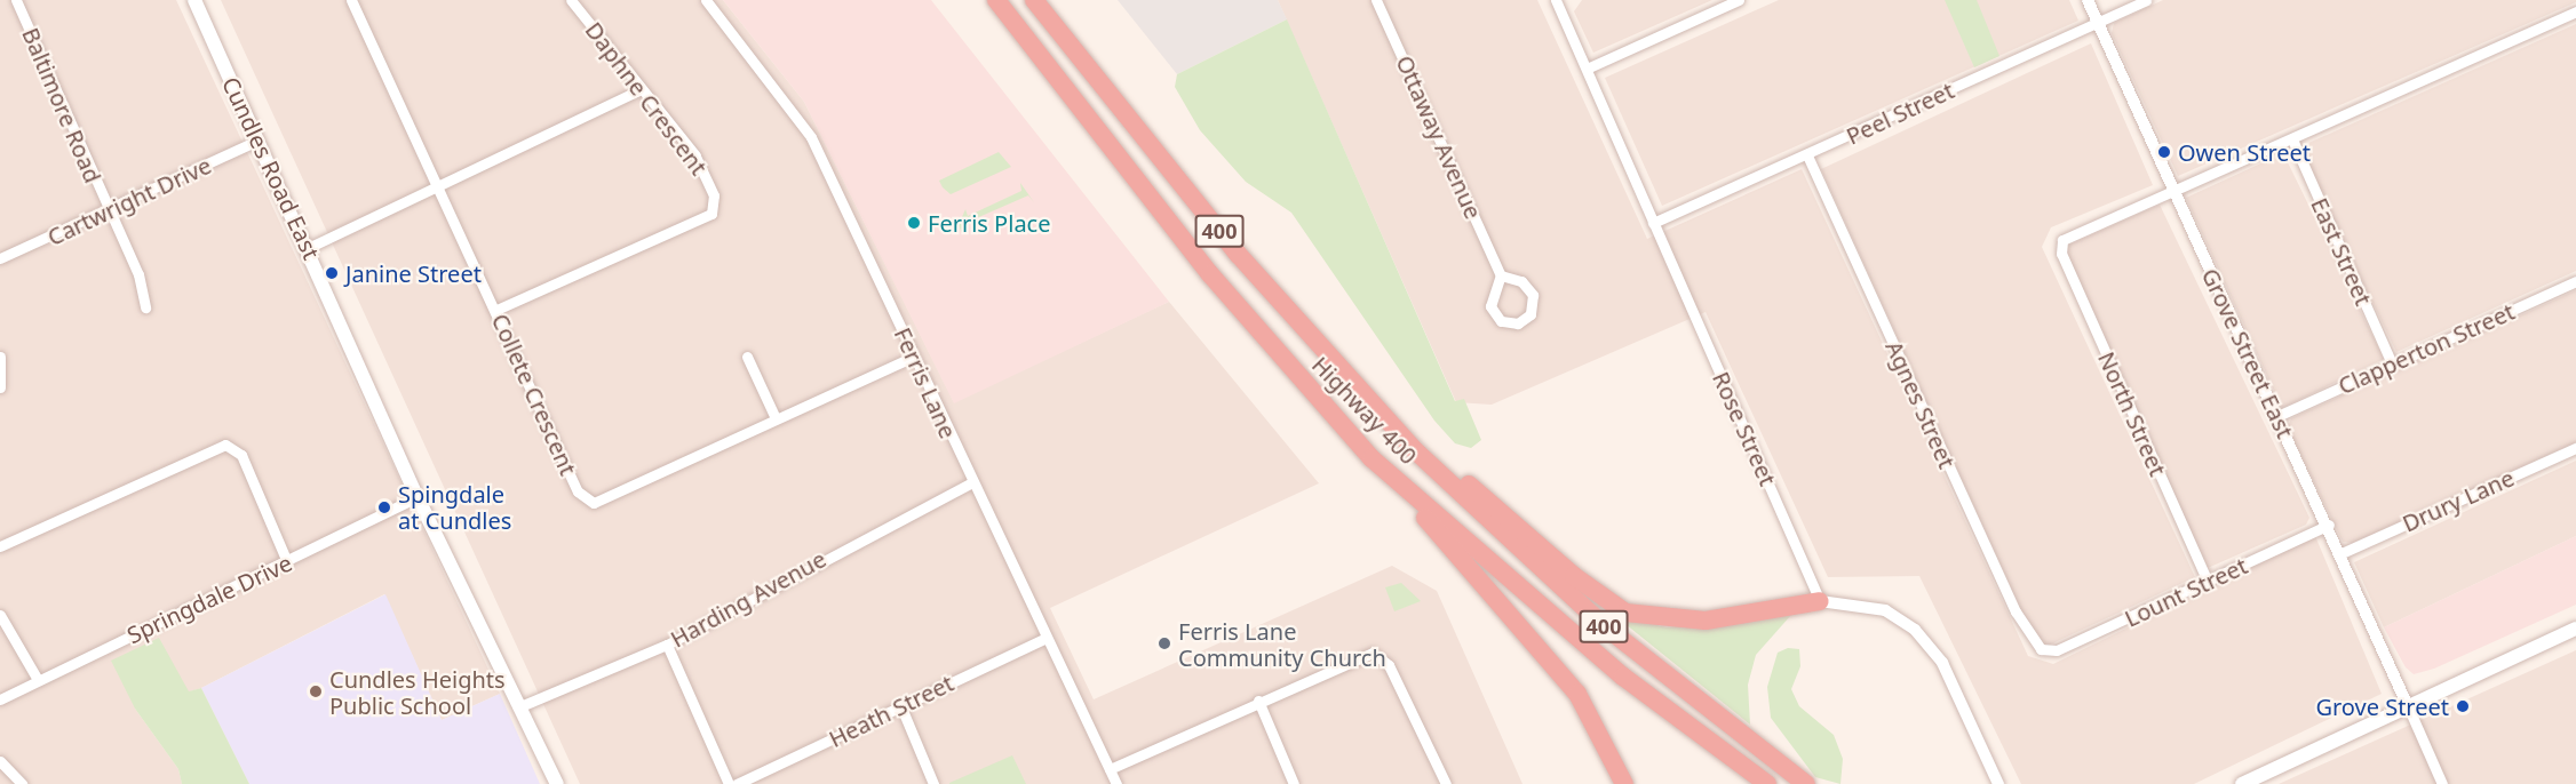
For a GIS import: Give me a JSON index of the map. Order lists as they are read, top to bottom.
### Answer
{
  "streets": {
    "highway": ["400", "Highway 400"],
    "main road": ["Cundles Road East"],
    "street": [
      "Daphne Crescent",
      "Baltimore Road",
      "Peel Street",
      "Ottaway Avenue",
      "Cartwright Drive",
      "East Street",
      "Clapperton Street",
      "Grove Street East",
      "Ferris Lane",
      "Collete Crescent",
      "Agnes Street",
      "North Street",
      "Rose Street",
      "Drury Lane",
      "Lount Street",
      "Springdale Drive",
      "Harding Avenue",
      "Heath Street"
    ]
  },
  "crossings": [
    ["Daphne Crescent", "Collete Crescent"],
    ["Baltimore Road", "Cartwright Drive"],
    ["Peel Street", "Grove Street East"],
    ["Peel Street", "Agnes Street"],
    ["Peel Street", "Rose Street"],
    ["Cundles Road East", "Cartwright Drive"],
    ["Cundles Road East", "Springdale Drive"],
    ["Cundles Road East", "Harding Avenue"],
    ["East Street", "Clapperton Street"],
    ["Clapperton Street", "Grove Street East"],
    ["Grove Street East", "North Street"],
    ["Grove Street East", "Drury Lane"],
    ["Grove Street East", "Lount Street"],
    ["Ferris Lane", "Collete Crescent"],
    ["Ferris Lane", "Harding Avenue"],
    ["Ferris Lane", "Heath Street"],
    ["Agnes Street", "Lount Street"],
    ["North Street", "Lount Street"]
  ],
  "places": [
    "Owen Street",
    "Ferris Place",
    "Janine Street",
    "Spingdale at Cundles",
    "Ferris Lane Community Church",
    "Cundles Heights Public School",
    "Grove Street"
  ]
}
